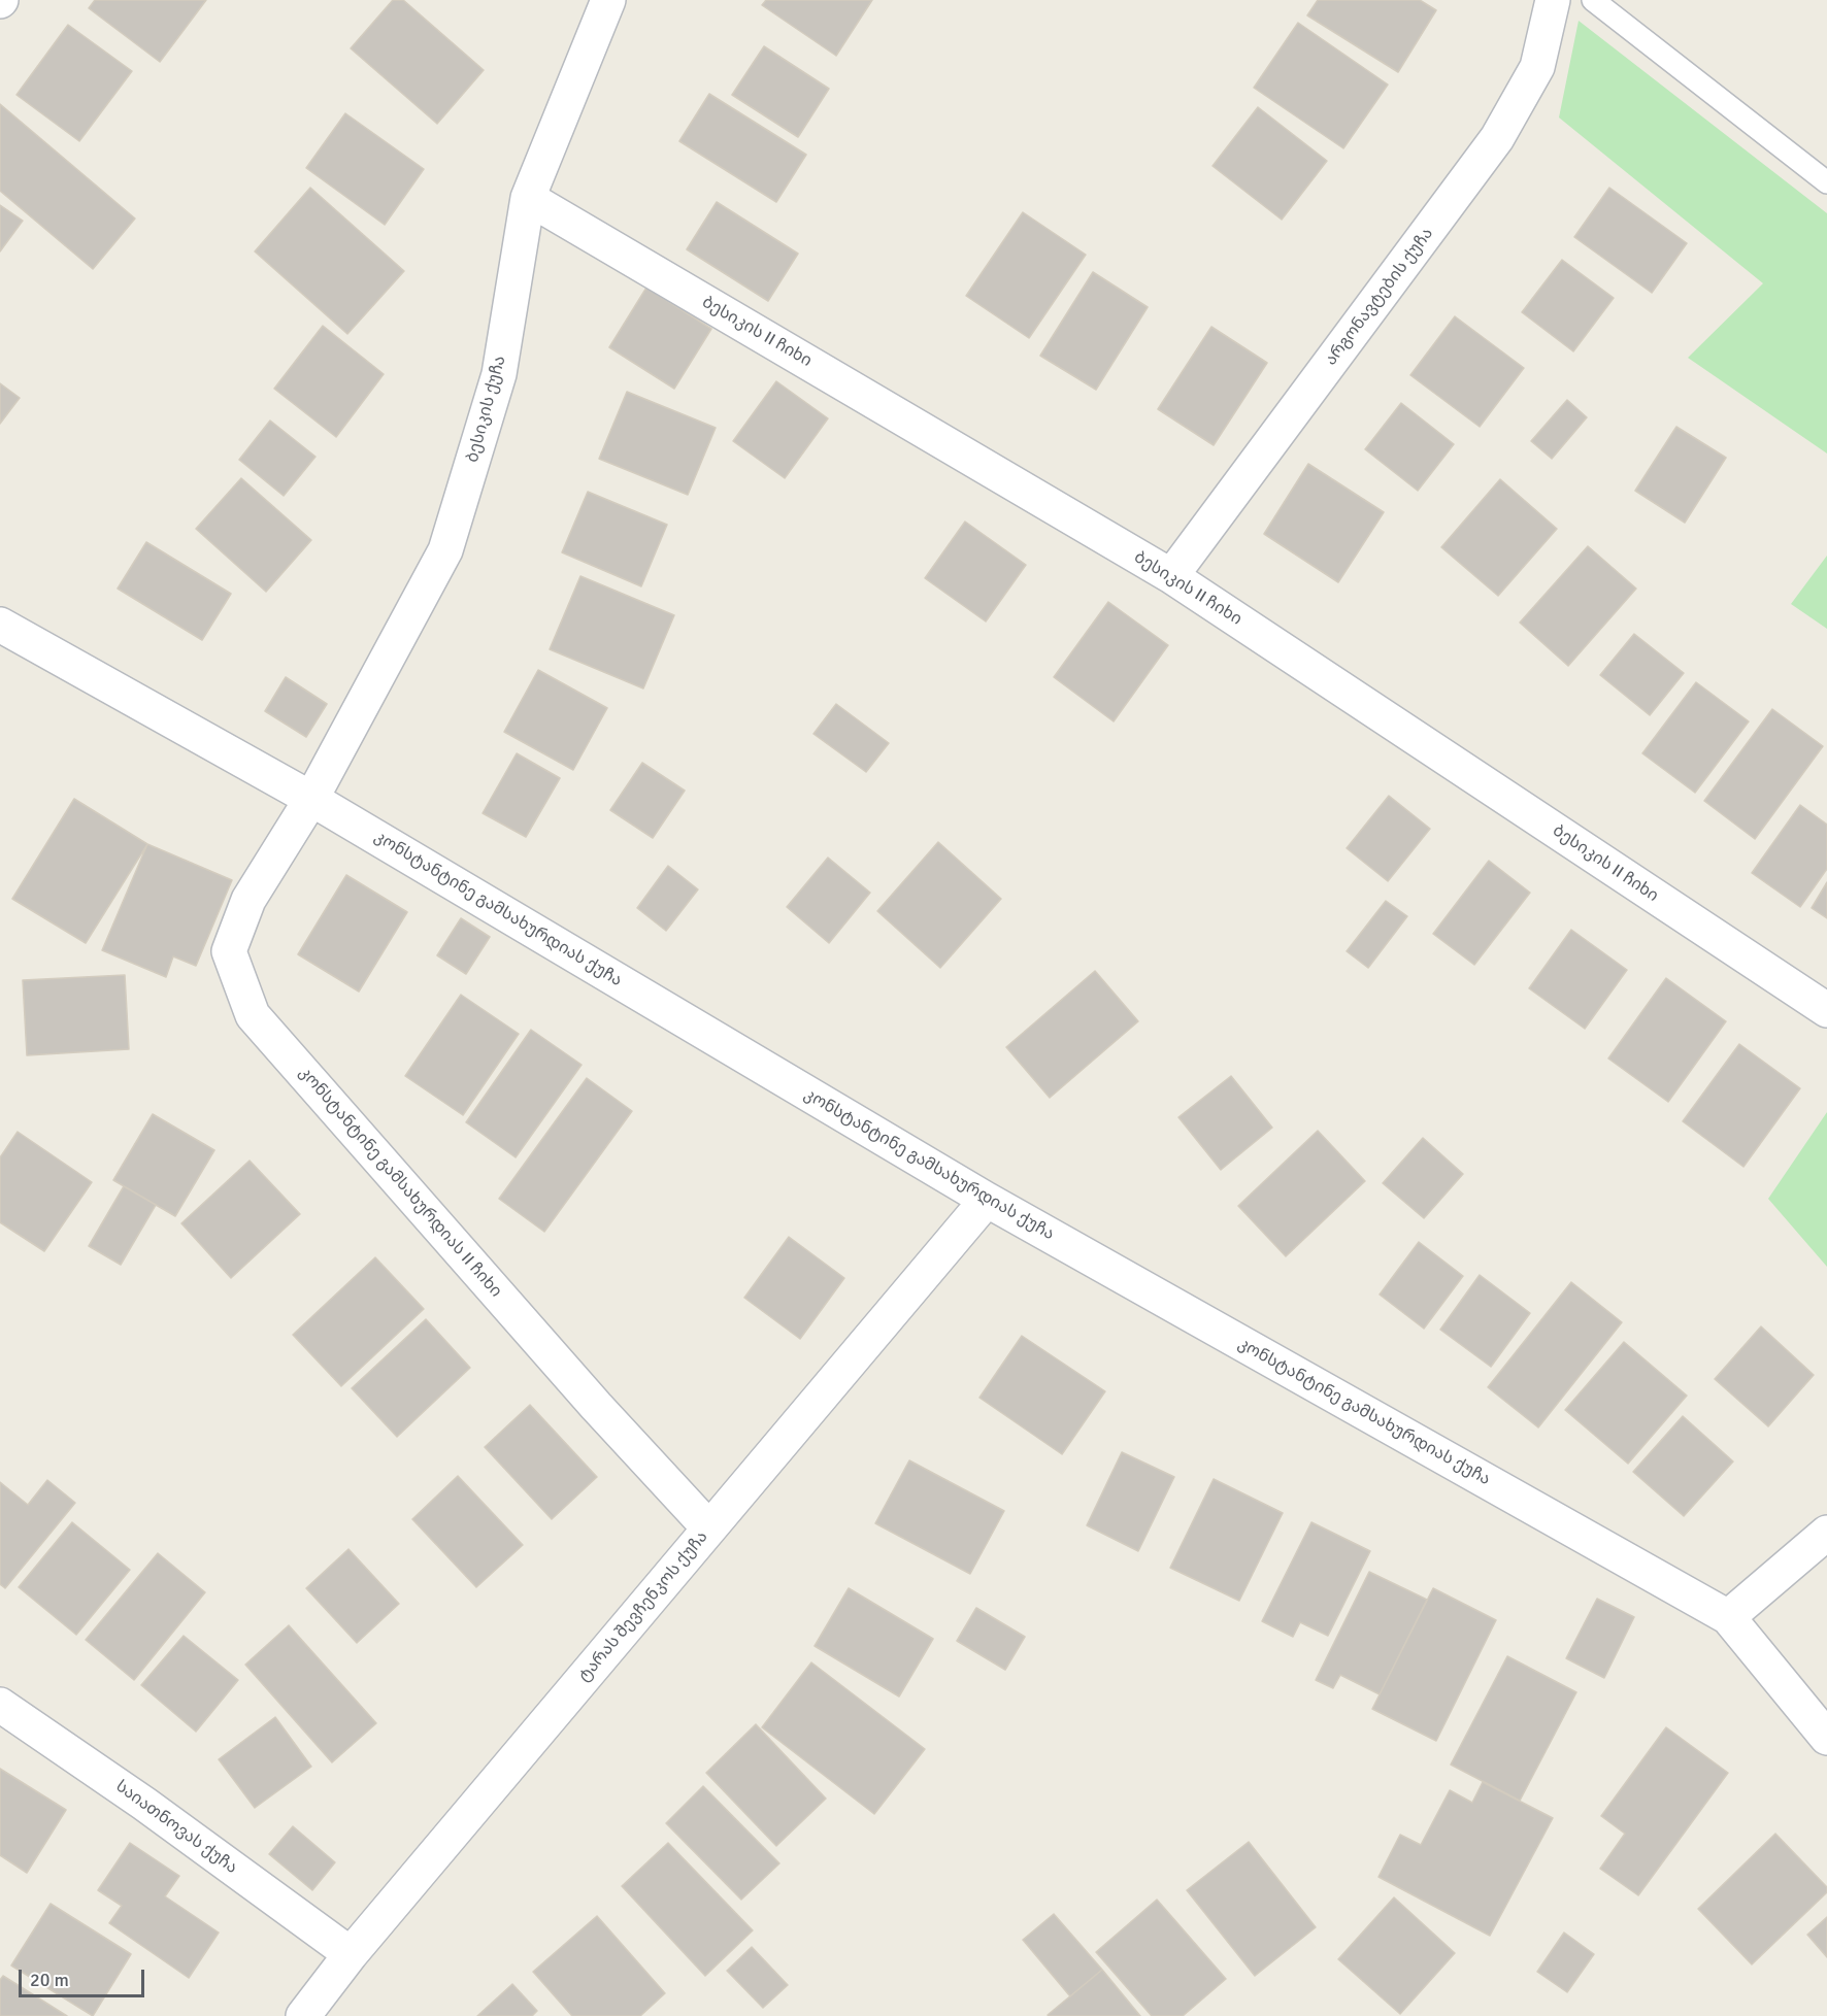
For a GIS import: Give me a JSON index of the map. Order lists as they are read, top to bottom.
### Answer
{
  "streets": {
    "street": [
      "არგონავტების ქუჩა",
      "ბესიკის II ჩიხი",
      "ბესიკის ქუჩა",
      "კონსტანტინე გამსახურდიას ქუჩა",
      "კონსტანტინე გამსახურდიას II ჩიხი",
      "ტარას შევჩენკოს ქუჩა",
      "საიათნოვას ქუჩა"
    ]
  },
  "crossings": [
    ["არგონავტების ქუჩა", "ბესიკის II ჩიხი"],
    ["ბესიკის II ჩიხი", "ბესიკის ქუჩა"],
    ["ბესიკის ქუჩა", "კონსტანტინე გამსახურდიას ქუჩა"],
    ["ბესიკის ქუჩა", "კონსტანტინე გამსახურდიას II ჩიხი"],
    ["კონსტანტინე გამსახურდიას ქუჩა", "კონსტანტინე გამსახურდიას II ჩიხი"],
    ["კონსტანტინე გამსახურდიას ქუჩა", "ტარას შევჩენკოს ქუჩა"],
    ["კონსტანტინე გამსახურდიას II ჩიხი", "ტარას შევჩენკოს ქუჩა"],
    ["ტარას შევჩენკოს ქუჩა", "საიათნოვას ქუჩა"]
  ],
  "scale_bar": "20 m"
}
